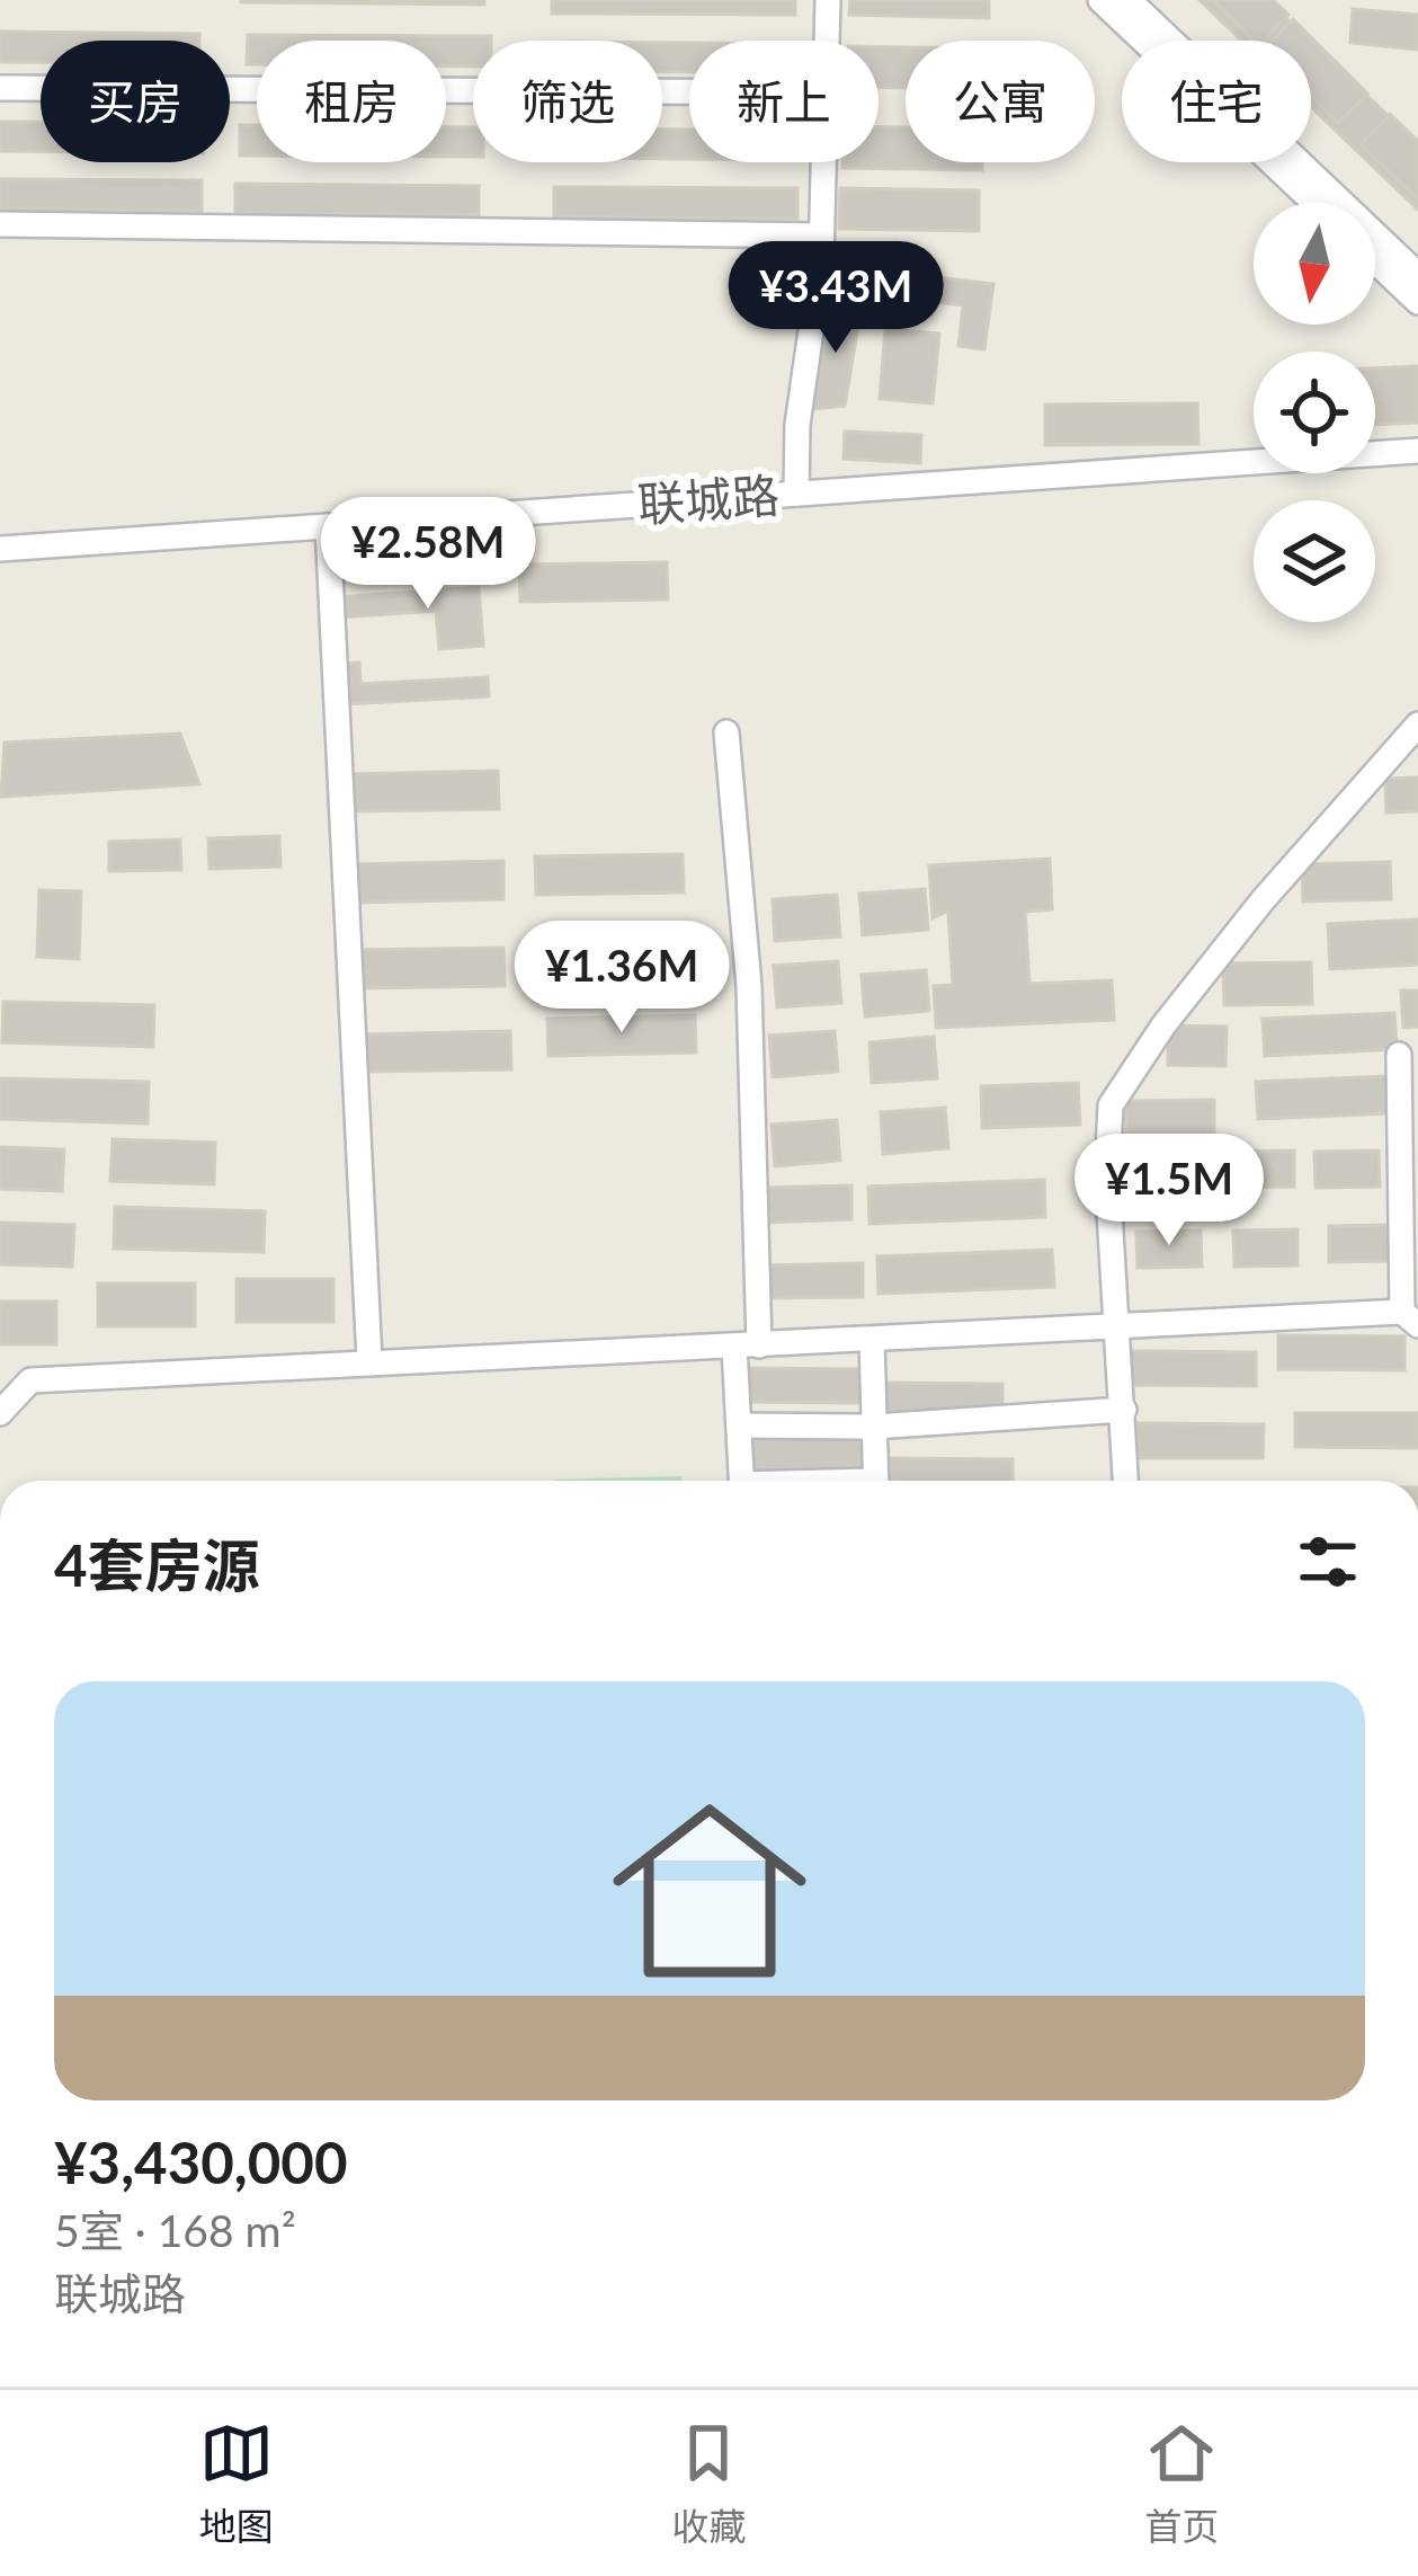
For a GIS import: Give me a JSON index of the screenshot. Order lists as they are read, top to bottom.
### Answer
{
  "streets": {
    "street": ["联城路"]
  },
  "north": "bottom",
  "page": {
    "chip": [
      "买房",
      "租房",
      "筛选",
      "新上",
      "公寓",
      "住宅"
    ],
    "price": [
      "¥3.43M",
      "¥2.58M",
      "¥1.36M",
      "¥1.5M"
    ],
    "heading": "4套房源",
    "list": [
      {
        "name": "¥3,430,000",
        "note": "5室 · 168 m² · 联城路"
      }
    ],
    "tabs": ["地图", "收藏", "首页"]
  }
}
